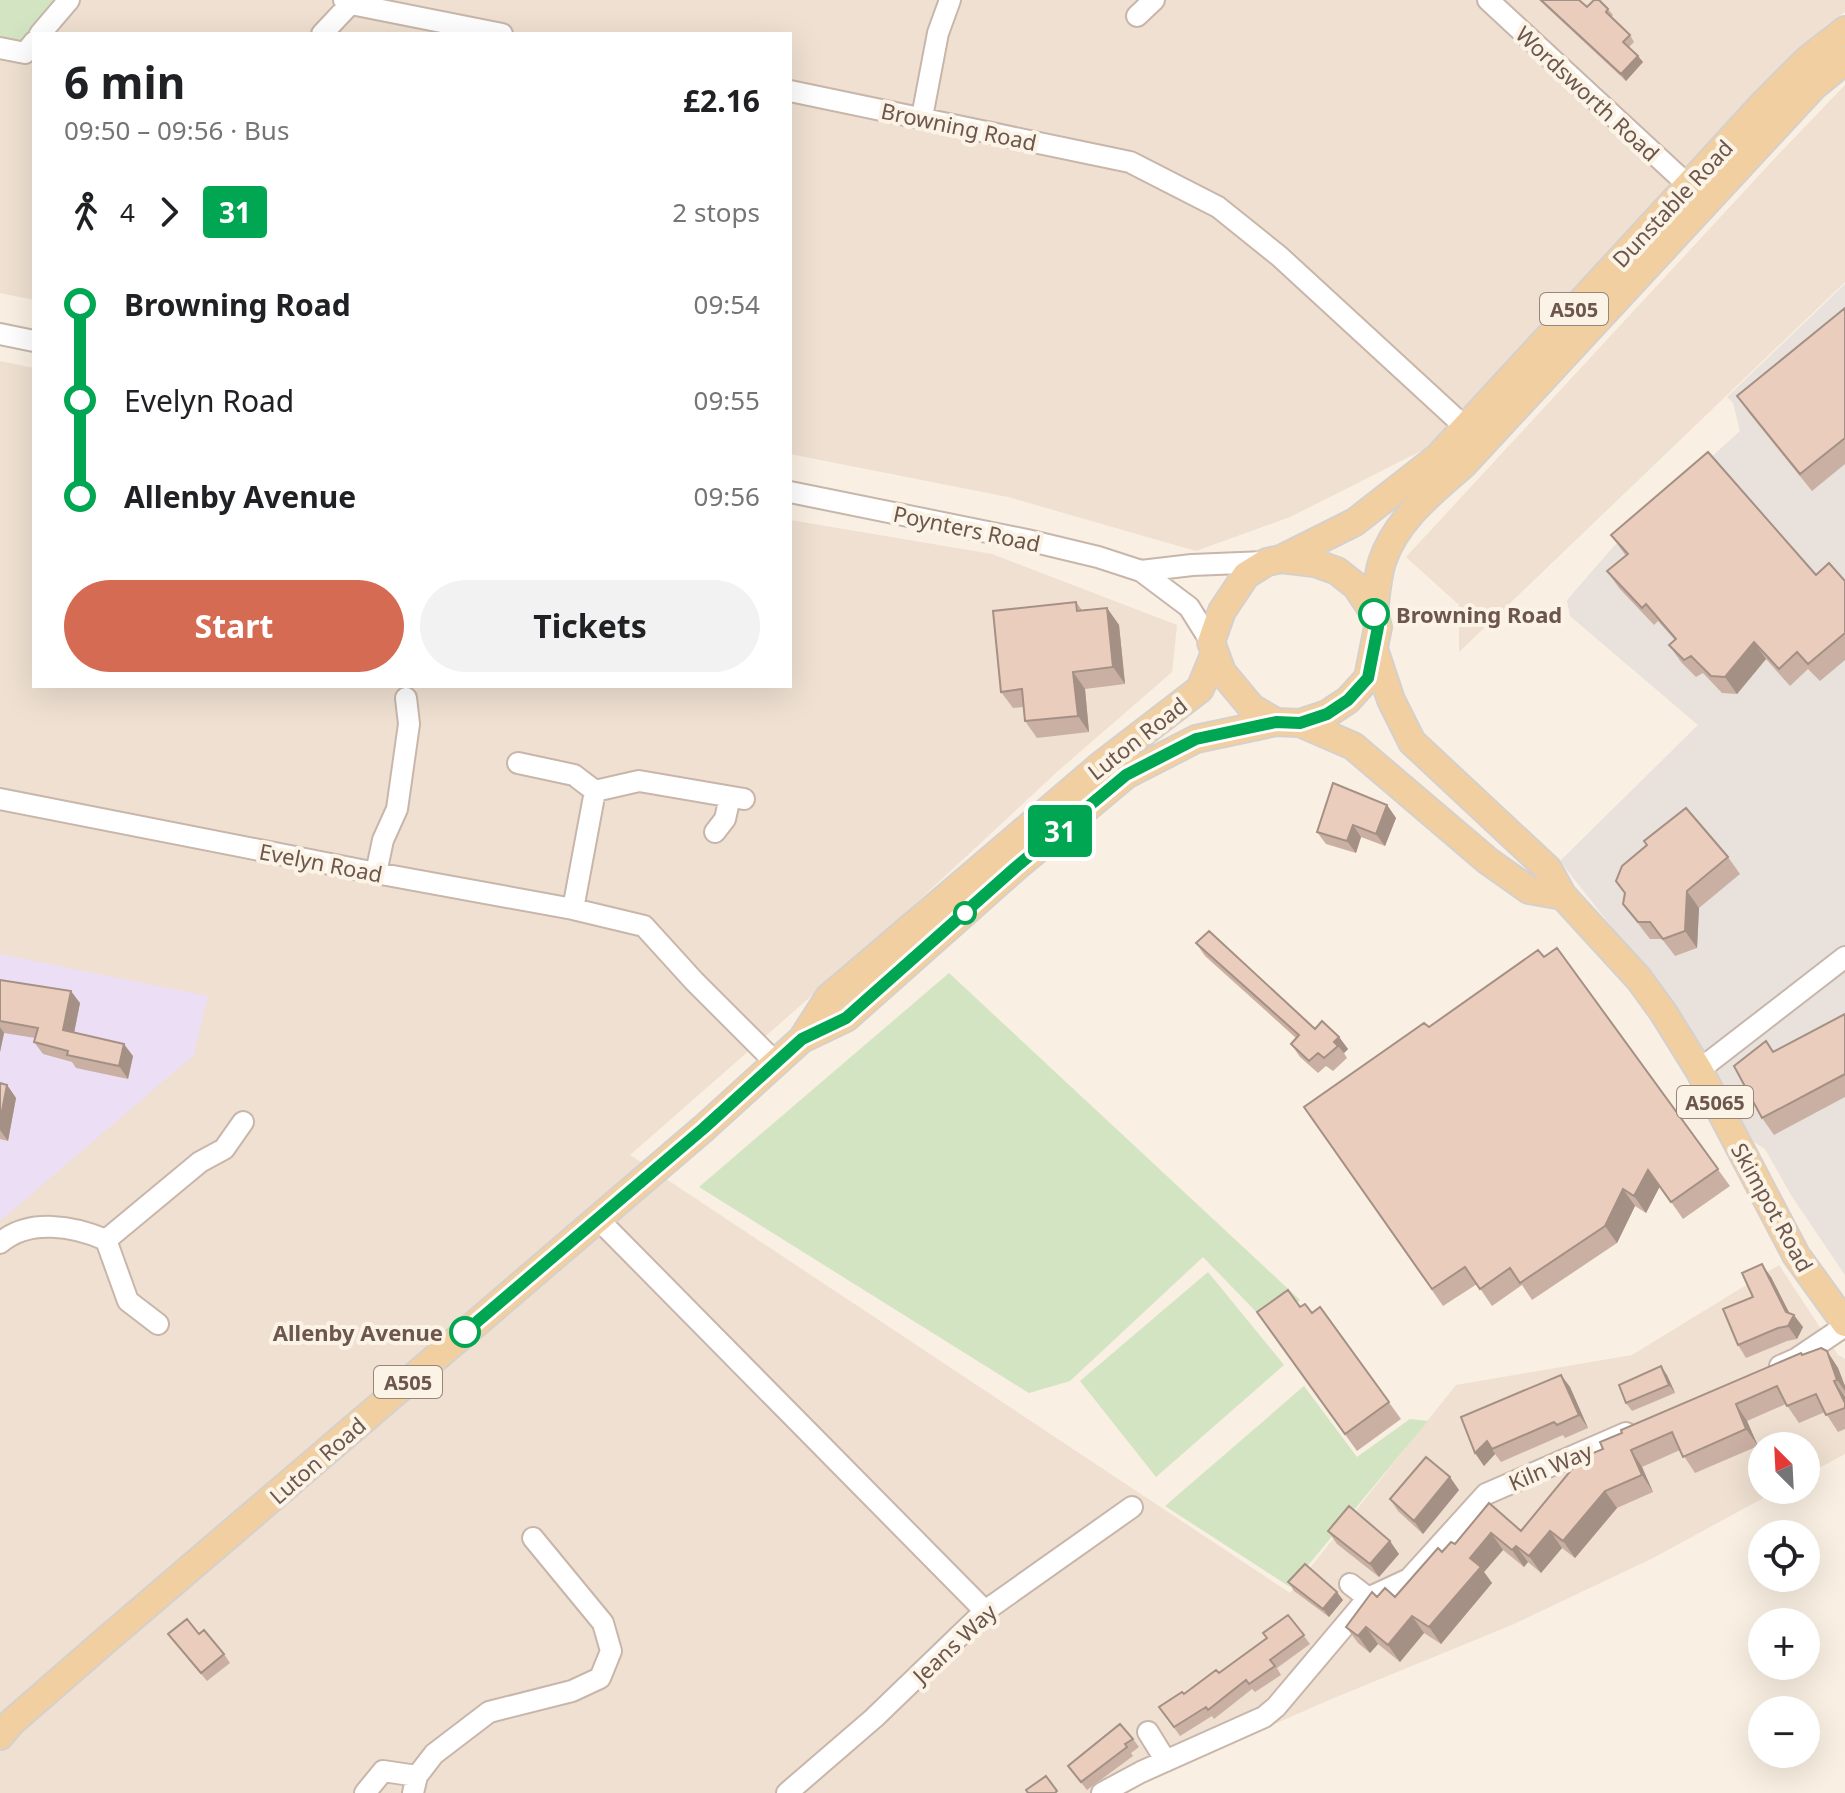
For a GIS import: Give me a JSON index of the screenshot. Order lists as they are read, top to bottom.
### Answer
{
  "streets": {
    "main road": [
      "Dunstable Road",
      "A505",
      "Luton Road",
      "A5065",
      "Skimpot Road"
    ],
    "street": [
      "Wordsworth Road",
      "Browning Road",
      "Poynters Road",
      "Evelyn Road",
      "Kiln Way",
      "Jeans Way"
    ]
  },
  "crossings": [
    ["Wordsworth Road", "Dunstable Road"],
    ["Browning Road", "Dunstable Road"],
    ["Dunstable Road", "A505"],
    ["Dunstable Road", "Poynters Road"],
    ["Dunstable Road", "Luton Road"],
    ["Dunstable Road", "Skimpot Road"],
    ["A505", "Poynters Road"],
    ["A505", "Luton Road"],
    ["A505", "Skimpot Road"],
    ["Poynters Road", "Luton Road"],
    ["Poynters Road", "Skimpot Road"],
    ["Luton Road", "Evelyn Road"],
    ["Luton Road", "Skimpot Road"]
  ],
  "places": ["Browning Road", "Allenby Avenue"],
  "lines": ["bus line 31"],
  "north": "top left",
  "page": {
    "on_map": "31",
    "heading": ["6 min", "09:50 – 09:56 · Bus", "£2.16"],
    "legs": ["4", "31", "2 stops"],
    "list": [
      {
        "name": "Browning Road",
        "value": "09:54"
      },
      {
        "name": "Evelyn Road",
        "value": "09:55"
      },
      {
        "name": "Allenby Avenue",
        "value": "09:56"
      }
    ],
    "buttons": ["Start", "Tickets"],
    "map_buttons": ["+", "−"]
  }
}
